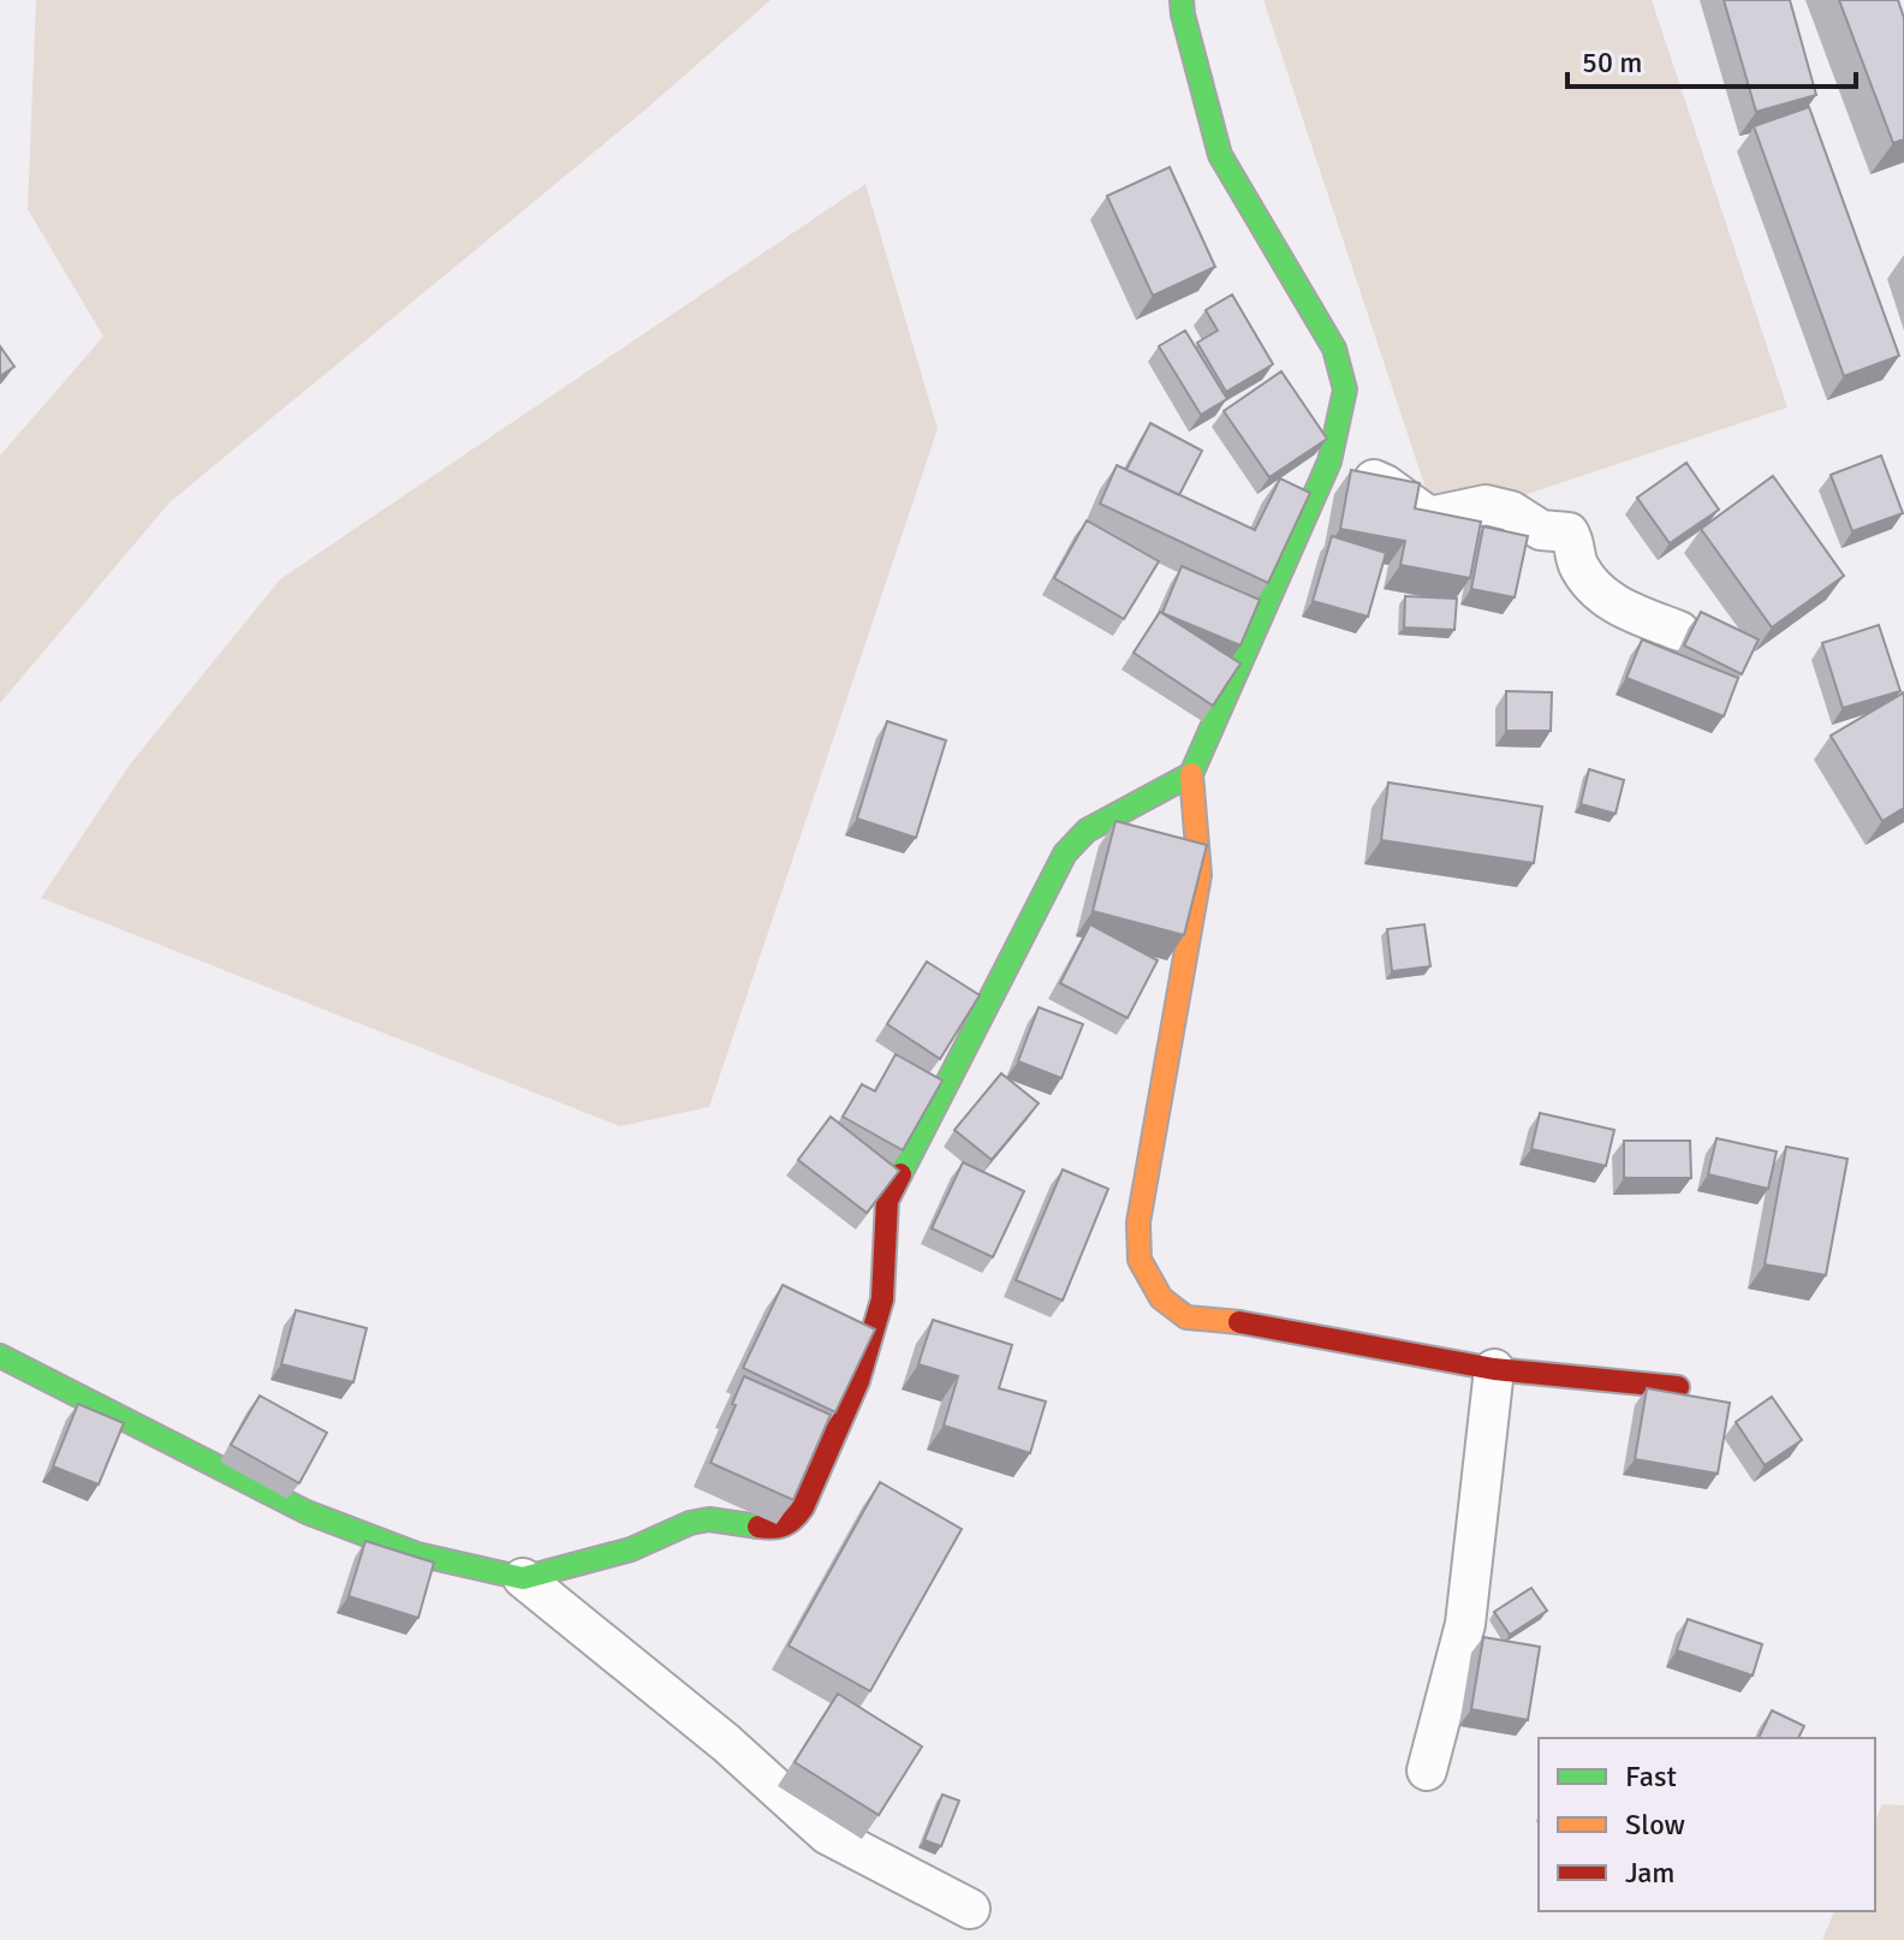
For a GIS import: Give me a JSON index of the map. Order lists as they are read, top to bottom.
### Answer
{
  "legend": ["Fast", "Slow", "Jam"],
  "scale_bar": "50 m"
}
